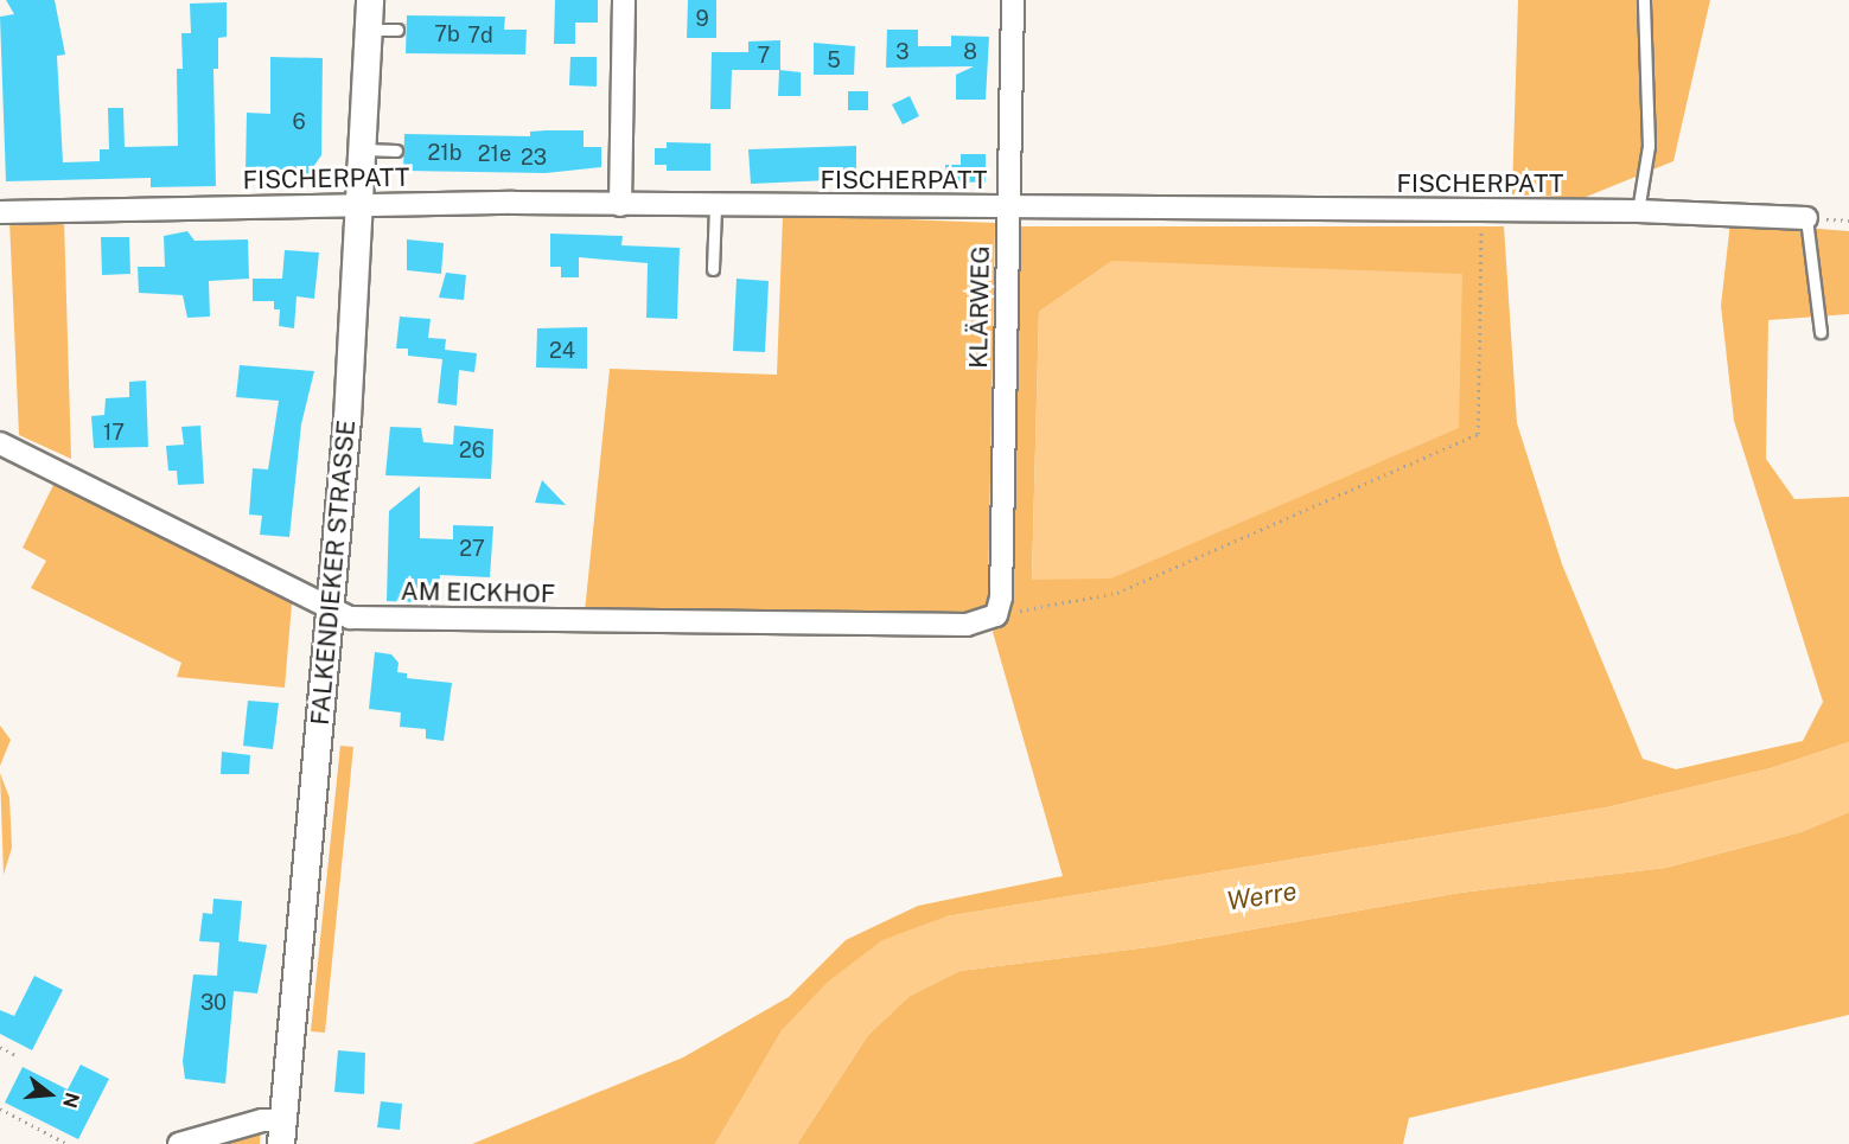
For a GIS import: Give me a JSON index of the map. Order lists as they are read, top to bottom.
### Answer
{
  "streets": {
    "street": [
      "FISCHERPATT",
      "KLÄRWEG",
      "FALKENDIEKER STRASSE",
      "AM EICKHOF"
    ]
  },
  "crossings": [
    ["FISCHERPATT", "KLÄRWEG"],
    ["FISCHERPATT", "FALKENDIEKER STRASSE"],
    ["KLÄRWEG", "AM EICKHOF"],
    ["FALKENDIEKER STRASSE", "AM EICKHOF"]
  ],
  "water": ["Werre"],
  "house_numbers": [
    "9",
    "7b",
    "7d",
    "3",
    "8",
    "7",
    "5",
    "6",
    "21b",
    "21e",
    "23",
    "24",
    "17",
    "26",
    "27",
    "30"
  ],
  "north": "right"
}
